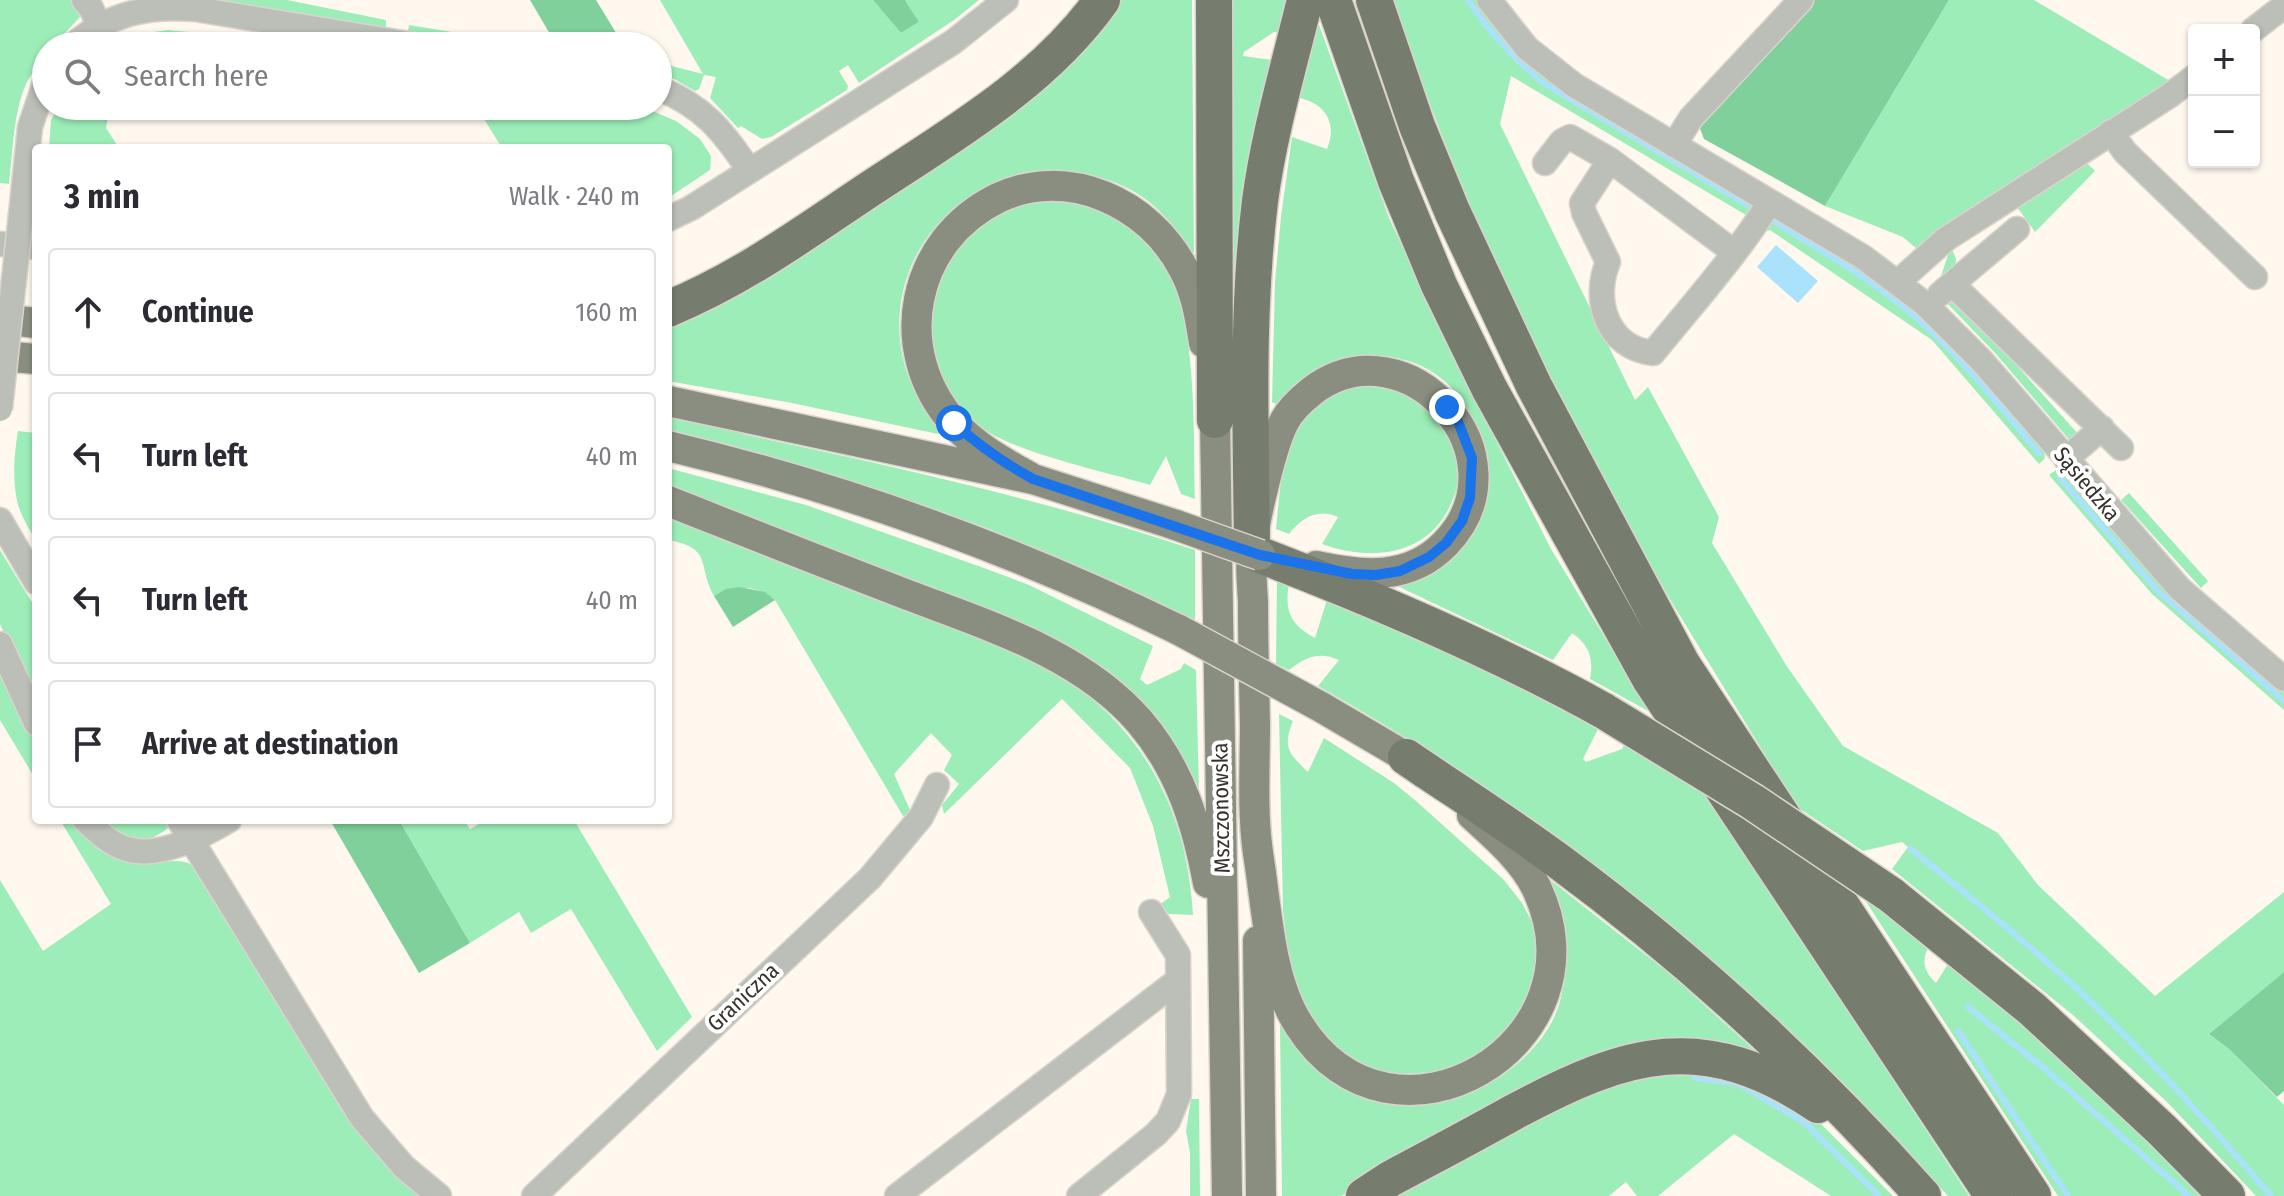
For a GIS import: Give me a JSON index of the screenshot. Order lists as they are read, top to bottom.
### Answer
{
  "streets": {
    "main road": ["Mszczonowska"],
    "street": ["Sąsiedzka", "Graniczna"]
  },
  "page": {
    "map_buttons": ["+", "−"],
    "search": "Search here",
    "heading": ["3 min", "Walk · 240 m"],
    "list": [
      ["Continue", "160 m"],
      ["Turn left", "40 m"],
      ["Turn left", "40 m"],
      "Arrive at destination"
    ]
  }
}
